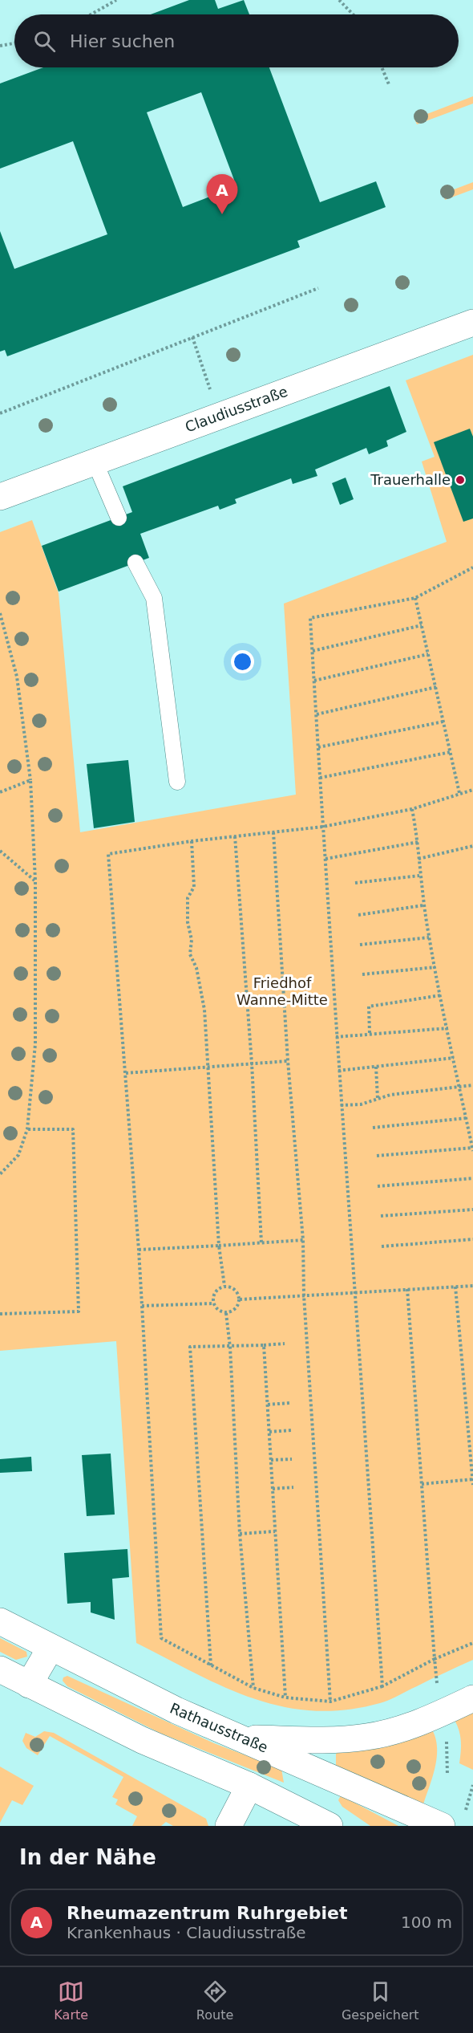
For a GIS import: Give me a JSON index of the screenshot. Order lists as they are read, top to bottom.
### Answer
{
  "streets": {
    "street": ["Claudiusstraße", "Rathausstraße"]
  },
  "parks": ["Friedhof Wanne-Mitte"],
  "places": ["Trauerhalle"],
  "page": {
    "search": "Hier suchen",
    "pins": "A",
    "heading": "In der Nähe",
    "list": [
      {
        "mark": "A",
        "name": "Rheumazentrum Ruhrgebiet",
        "note": "Krankenhaus · Claudiusstraße",
        "value": "100 m"
      }
    ],
    "nav": ["Karte", "Route", "Gespeichert"]
  }
}
